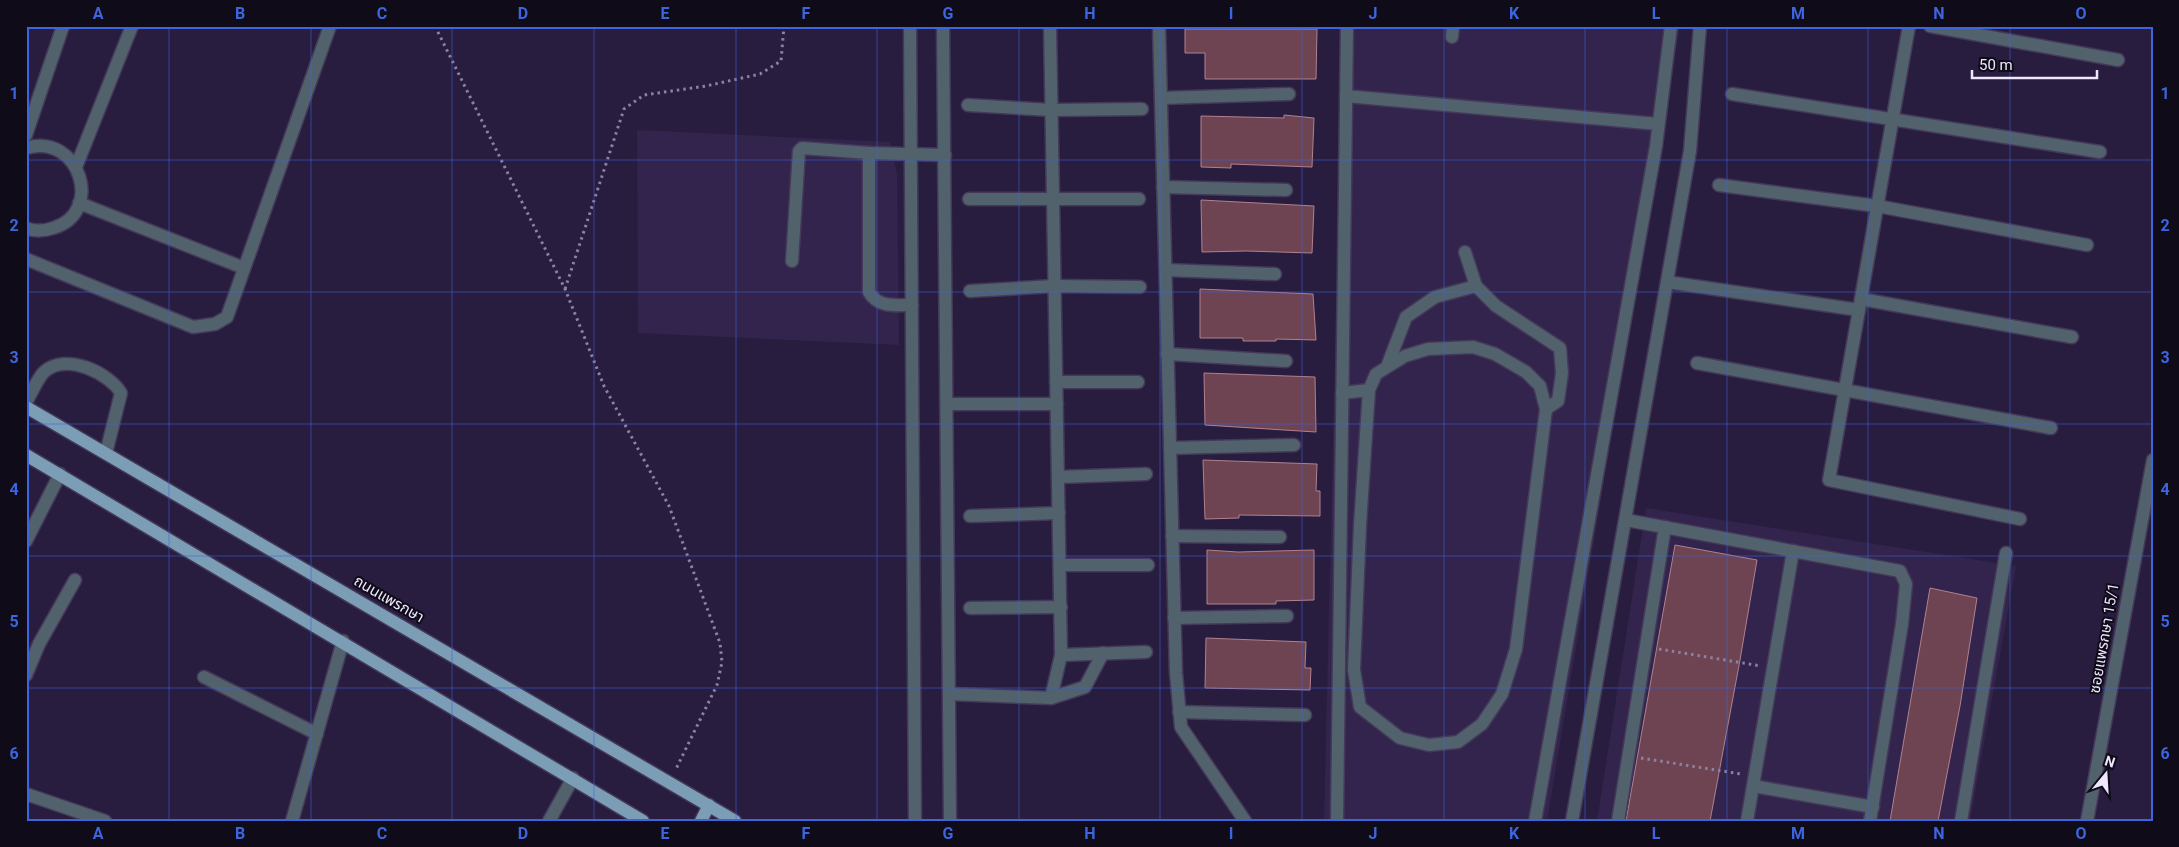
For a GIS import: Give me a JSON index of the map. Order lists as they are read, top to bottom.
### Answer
{
  "streets": {
    "main road": ["ถนนแพรกษา"],
    "street": ["ซอยแพรกษา 15/1"]
  },
  "scale_bar": "50 m",
  "north": "top",
  "grid": {
    "columns": [
      "A",
      "B",
      "C",
      "D",
      "E",
      "F",
      "G",
      "H",
      "I",
      "J",
      "K",
      "L",
      "M",
      "N",
      "O"
    ],
    "rows": [
      "1",
      "2",
      "3",
      "4",
      "5",
      "6"
    ]
  }
}
